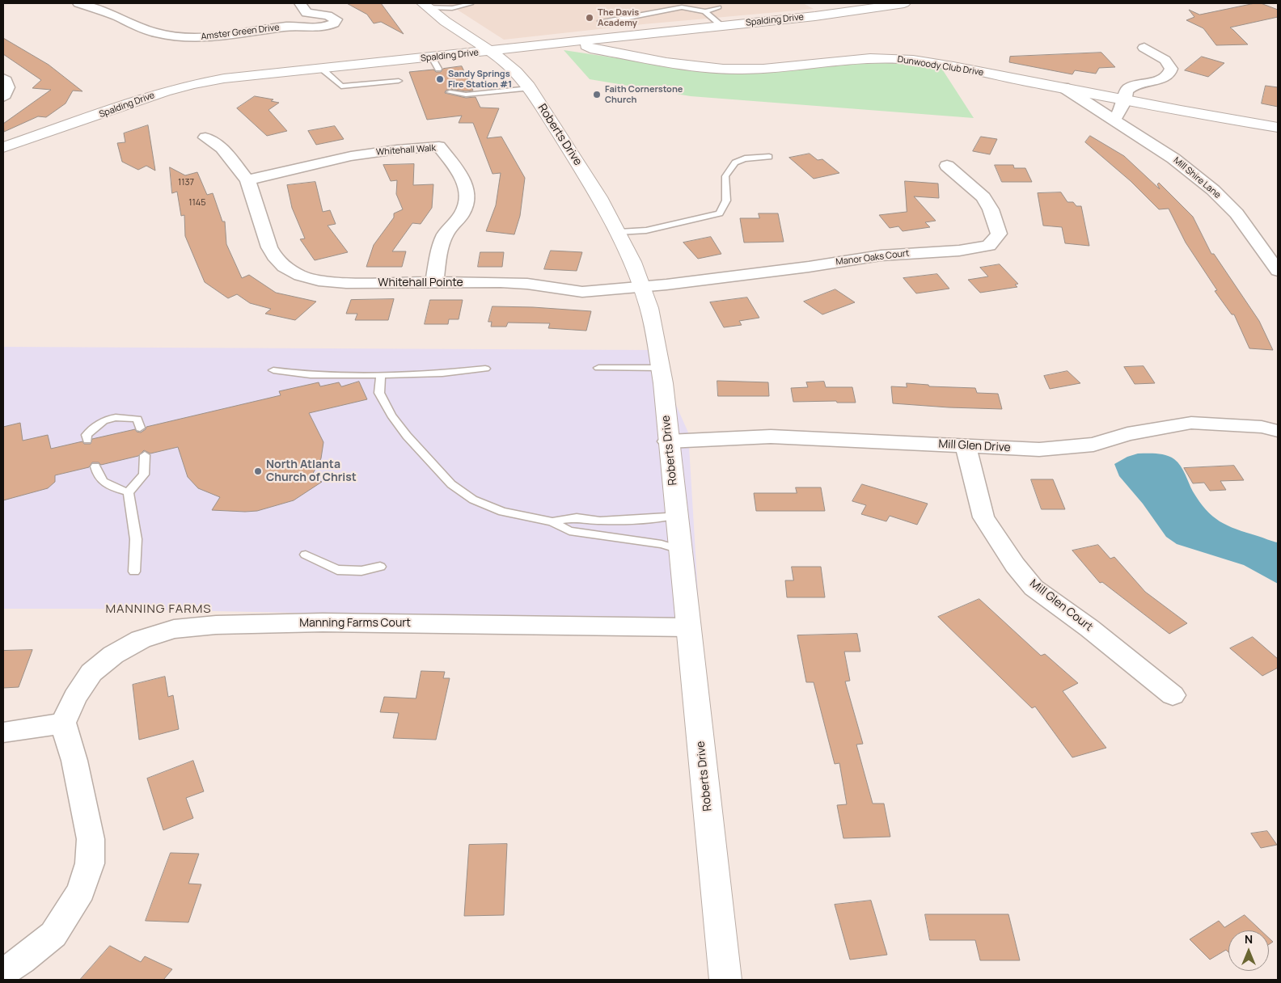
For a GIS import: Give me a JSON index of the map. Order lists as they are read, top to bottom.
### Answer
{
  "streets": {
    "street": [
      "Spalding Drive",
      "Amster Green Drive",
      "Dunwoody Club Drive",
      "Roberts Drive",
      "Whitehall Walk",
      "Mill Shire Lane",
      "Manor Oaks Court",
      "Whitehall Pointe",
      "Mill Glen Drive",
      "Mill Glen Court",
      "Manning Farms Court"
    ]
  },
  "crossings": [
    ["Spalding Drive", "Dunwoody Club Drive"],
    ["Spalding Drive", "Roberts Drive"],
    ["Dunwoody Club Drive", "Mill Shire Lane"],
    ["Roberts Drive", "Manor Oaks Court"],
    ["Roberts Drive", "Whitehall Pointe"],
    ["Roberts Drive", "Mill Glen Drive"],
    ["Roberts Drive", "Manning Farms Court"],
    ["Whitehall Walk", "Whitehall Pointe"],
    ["Manor Oaks Court", "Whitehall Pointe"],
    ["Mill Glen Drive", "Mill Glen Court"]
  ],
  "districts": ["MANNING FARMS"],
  "places": [
    "The Davis Academy",
    "Sandy Springs Fire Station #1",
    "Faith Cornerstone Church",
    "North Atlanta Church of Christ"
  ],
  "house_numbers": ["1137", "1145"],
  "north": "top"
}
